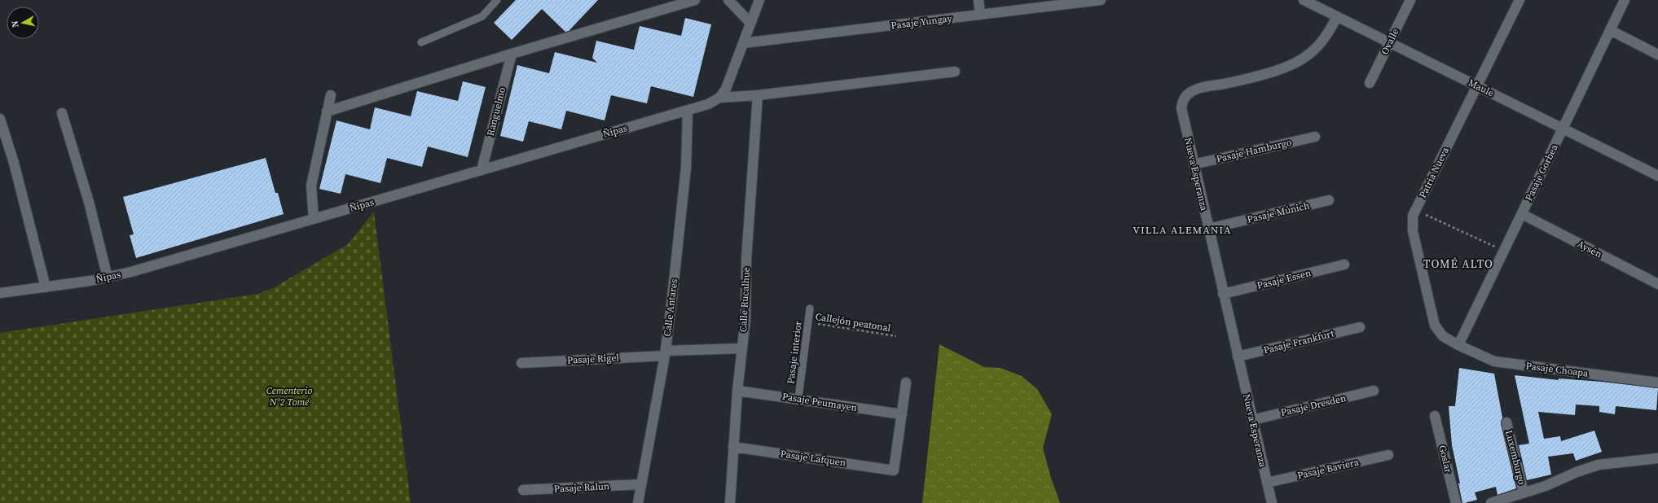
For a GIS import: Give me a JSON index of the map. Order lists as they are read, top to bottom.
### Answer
{
  "streets": {
    "street": [
      "Pasaje Yungay",
      "Ovalle",
      "Maule",
      "Ranguelmo",
      "Ñipas",
      "Pasaje Hamburgo",
      "Patria Nueva",
      "Pasaje Gorbea",
      "Nueva Esperanza",
      "Pasaje Múnich",
      "Aysén",
      "Pasaje Essen",
      "Calle Rucalhue",
      "Calle Antares",
      "Pasaje Frankfurt",
      "Pasaje Rigel",
      "Pasaje Choapa",
      "Pasaje Peumayen",
      "Pasaje Dresden",
      "Luxemburgo",
      "Pasaje Lafquen",
      "Goslar",
      "Pasaje Baviera",
      "Pasaje Ralun"
    ],
    "lane": ["Pasaje interior"],
    "path": ["Callejón peatonal"]
  },
  "crossings": [
    ["Ovalle", "Maule"],
    ["Maule", "Patria Nueva"],
    ["Maule", "Pasaje Gorbea"],
    ["Maule", "Nueva Esperanza"],
    ["Ranguelmo", "Ñipas"],
    ["Ñipas", "Calle Antares"],
    ["Pasaje Hamburgo", "Nueva Esperanza"],
    ["Patria Nueva", "Pasaje Gorbea"],
    ["Patria Nueva", "Pasaje Choapa"],
    ["Pasaje Gorbea", "Aysén"],
    ["Pasaje Gorbea", "Pasaje Choapa"],
    ["Nueva Esperanza", "Pasaje Múnich"],
    ["Nueva Esperanza", "Pasaje Essen"],
    ["Nueva Esperanza", "Pasaje Frankfurt"],
    ["Nueva Esperanza", "Pasaje Dresden"],
    ["Nueva Esperanza", "Pasaje Baviera"],
    ["Calle Rucalhue", "Pasaje Peumayen"],
    ["Calle Rucalhue", "Pasaje Lafquen"],
    ["Calle Antares", "Pasaje Rigel"],
    ["Calle Antares", "Pasaje Ralun"],
    ["Callejón peatonal", "Pasaje interior"],
    ["Pasaje interior", "Pasaje Peumayen"],
    ["Pasaje Peumayen", "Pasaje Lafquen"]
  ],
  "districts": ["VILLA ALEMANIA", "TOMÉ ALTO"],
  "parks": ["Cementerio N°2 Tomé"],
  "north": "left"
}
